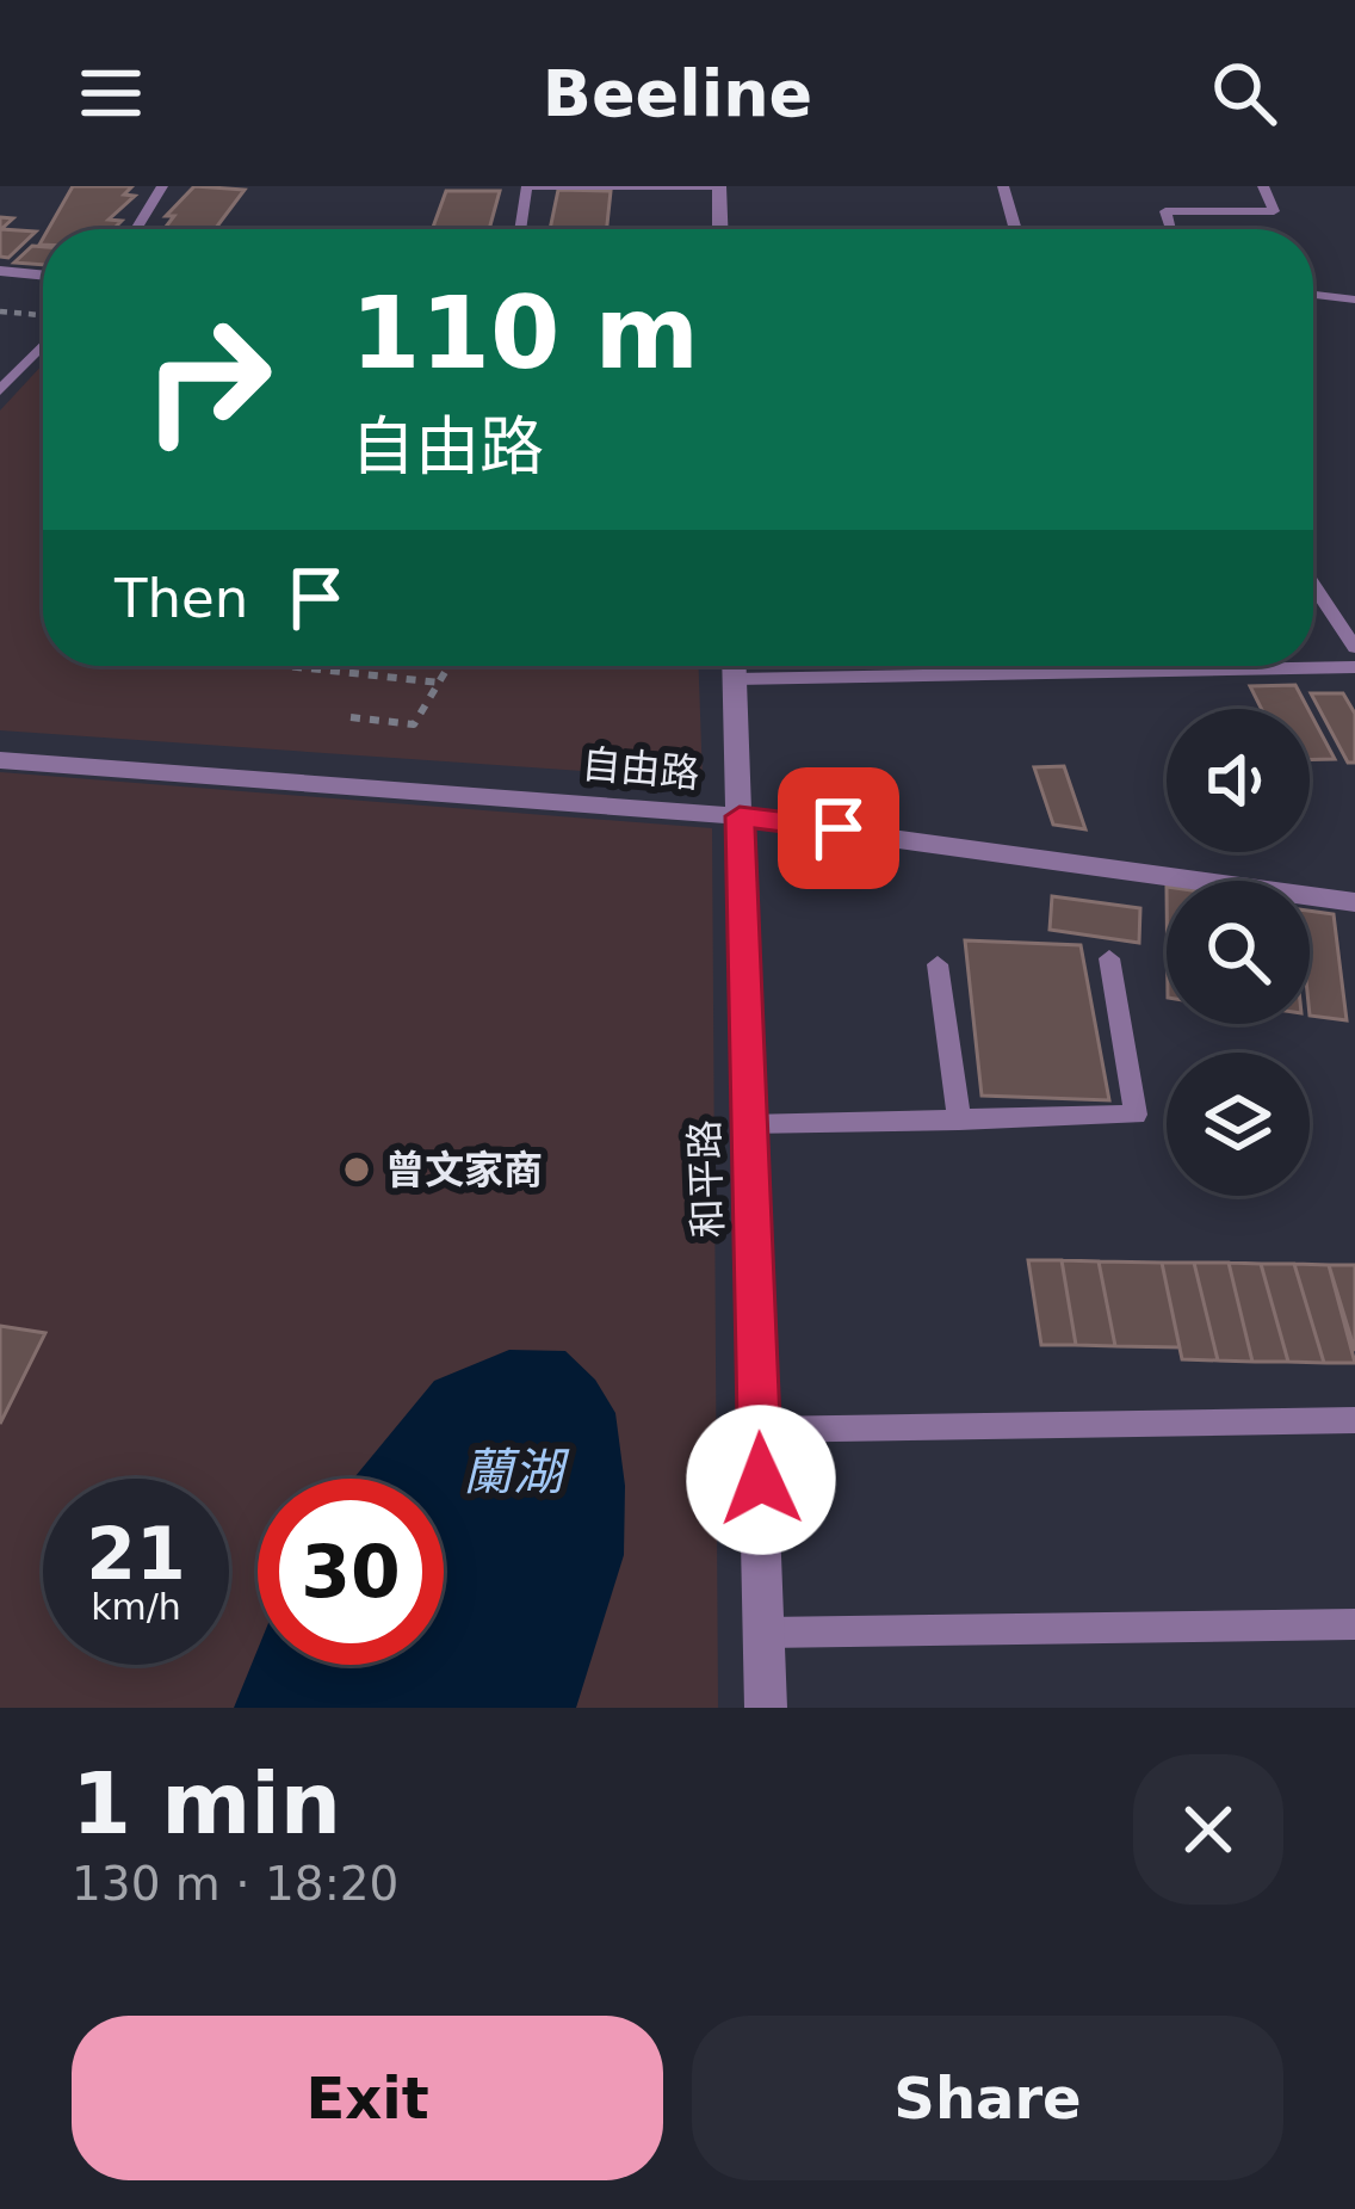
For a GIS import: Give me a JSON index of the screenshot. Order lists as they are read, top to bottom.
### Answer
{
  "streets": {
    "street": ["自由路", "和平路"]
  },
  "crossings": [
    ["自由路", "和平路"]
  ],
  "water": ["蘭湖"],
  "places": ["曾文家商"],
  "page": {
    "header": "Beeline",
    "turn": ["110 m", "自由路"],
    "then": "Then",
    "speed": "21 km/h",
    "limit": "30",
    "heading": ["1 min", "130 m · 18:20"],
    "buttons": ["Exit", "Share"]
  }
}
